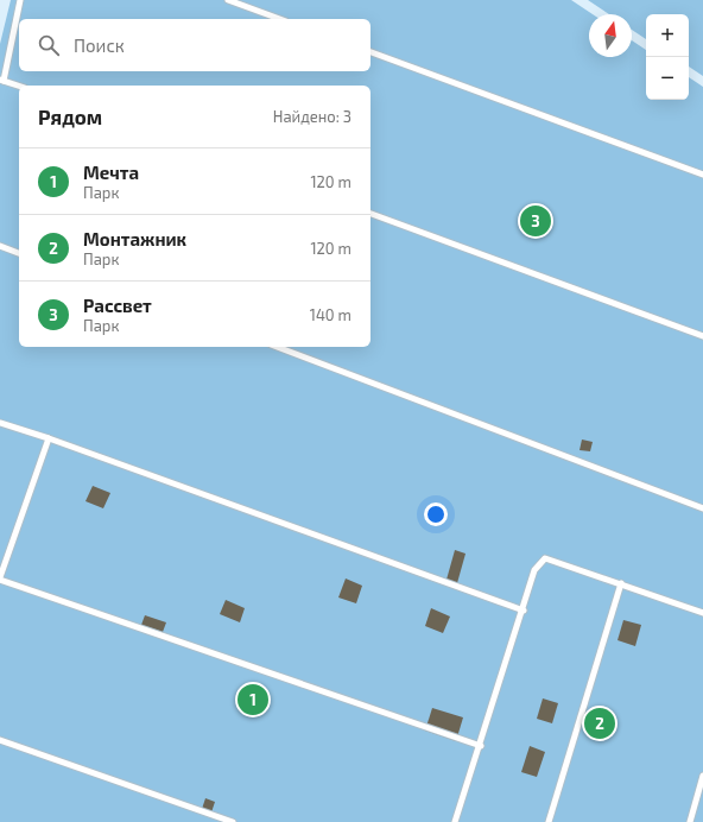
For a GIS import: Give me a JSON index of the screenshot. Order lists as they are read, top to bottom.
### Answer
{
  "north": "top",
  "page": {
    "map_buttons": ["+", "−"],
    "search": "Поиск",
    "heading": ["Рядом", "Найдено: 3"],
    "list": [
      {
        "mark": "1",
        "name": "Мечта",
        "note": "Парк",
        "value": "120 m"
      },
      {
        "mark": "2",
        "name": "Монтажник",
        "note": "Парк",
        "value": "120 m"
      },
      {
        "mark": "3",
        "name": "Рассвет",
        "note": "Парк",
        "value": "140 m"
      }
    ],
    "pins": ["3", "1", "2"]
  }
}
